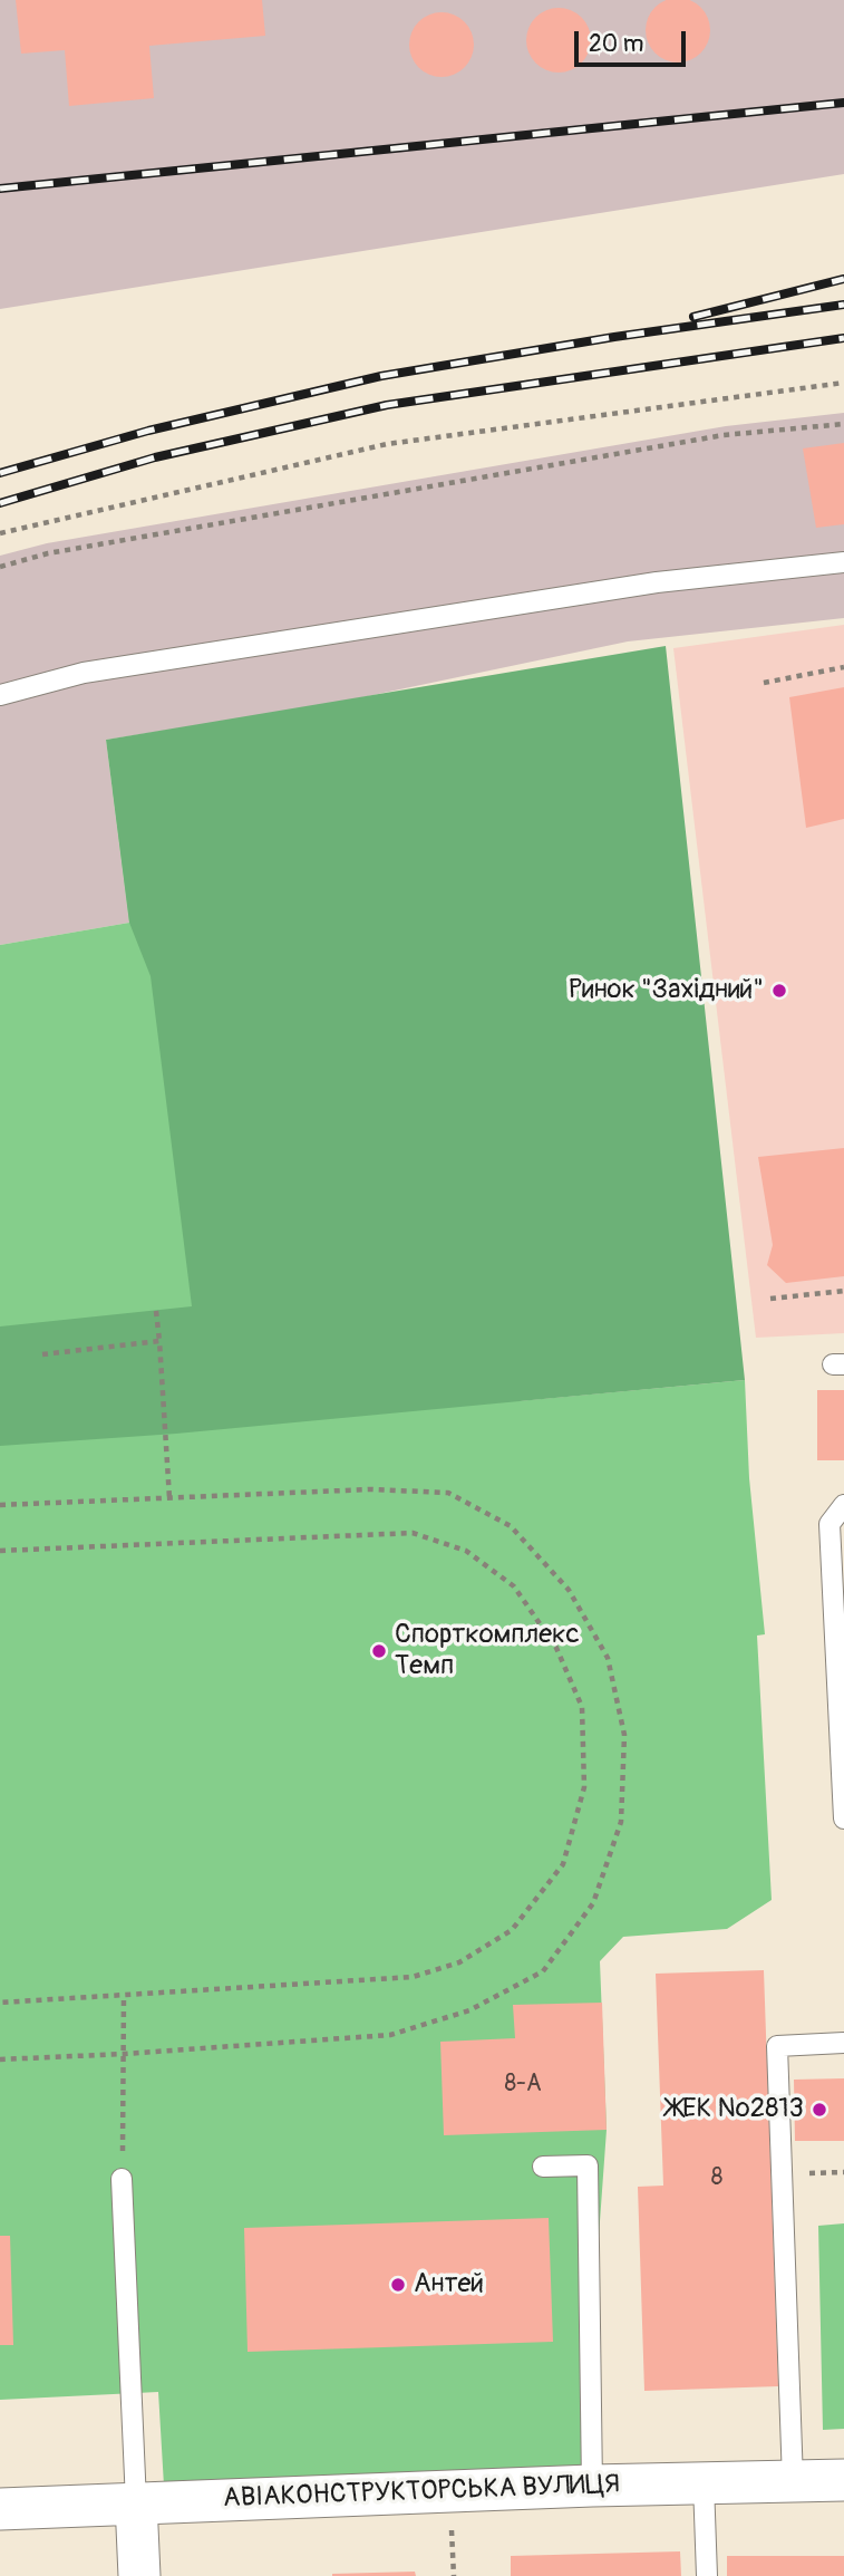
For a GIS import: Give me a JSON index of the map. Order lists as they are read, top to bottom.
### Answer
{
  "streets": {
    "street": ["АВІАКОНСТРУКТОРСЬКА ВУЛИЦЯ"]
  },
  "places": [
    "Ринок \"Західний\"",
    "Спорткомплекс Темп",
    "ЖЕК №2813",
    "Антей"
  ],
  "house_numbers": ["8-А", "8"],
  "scale_bar": "20 m"
}
